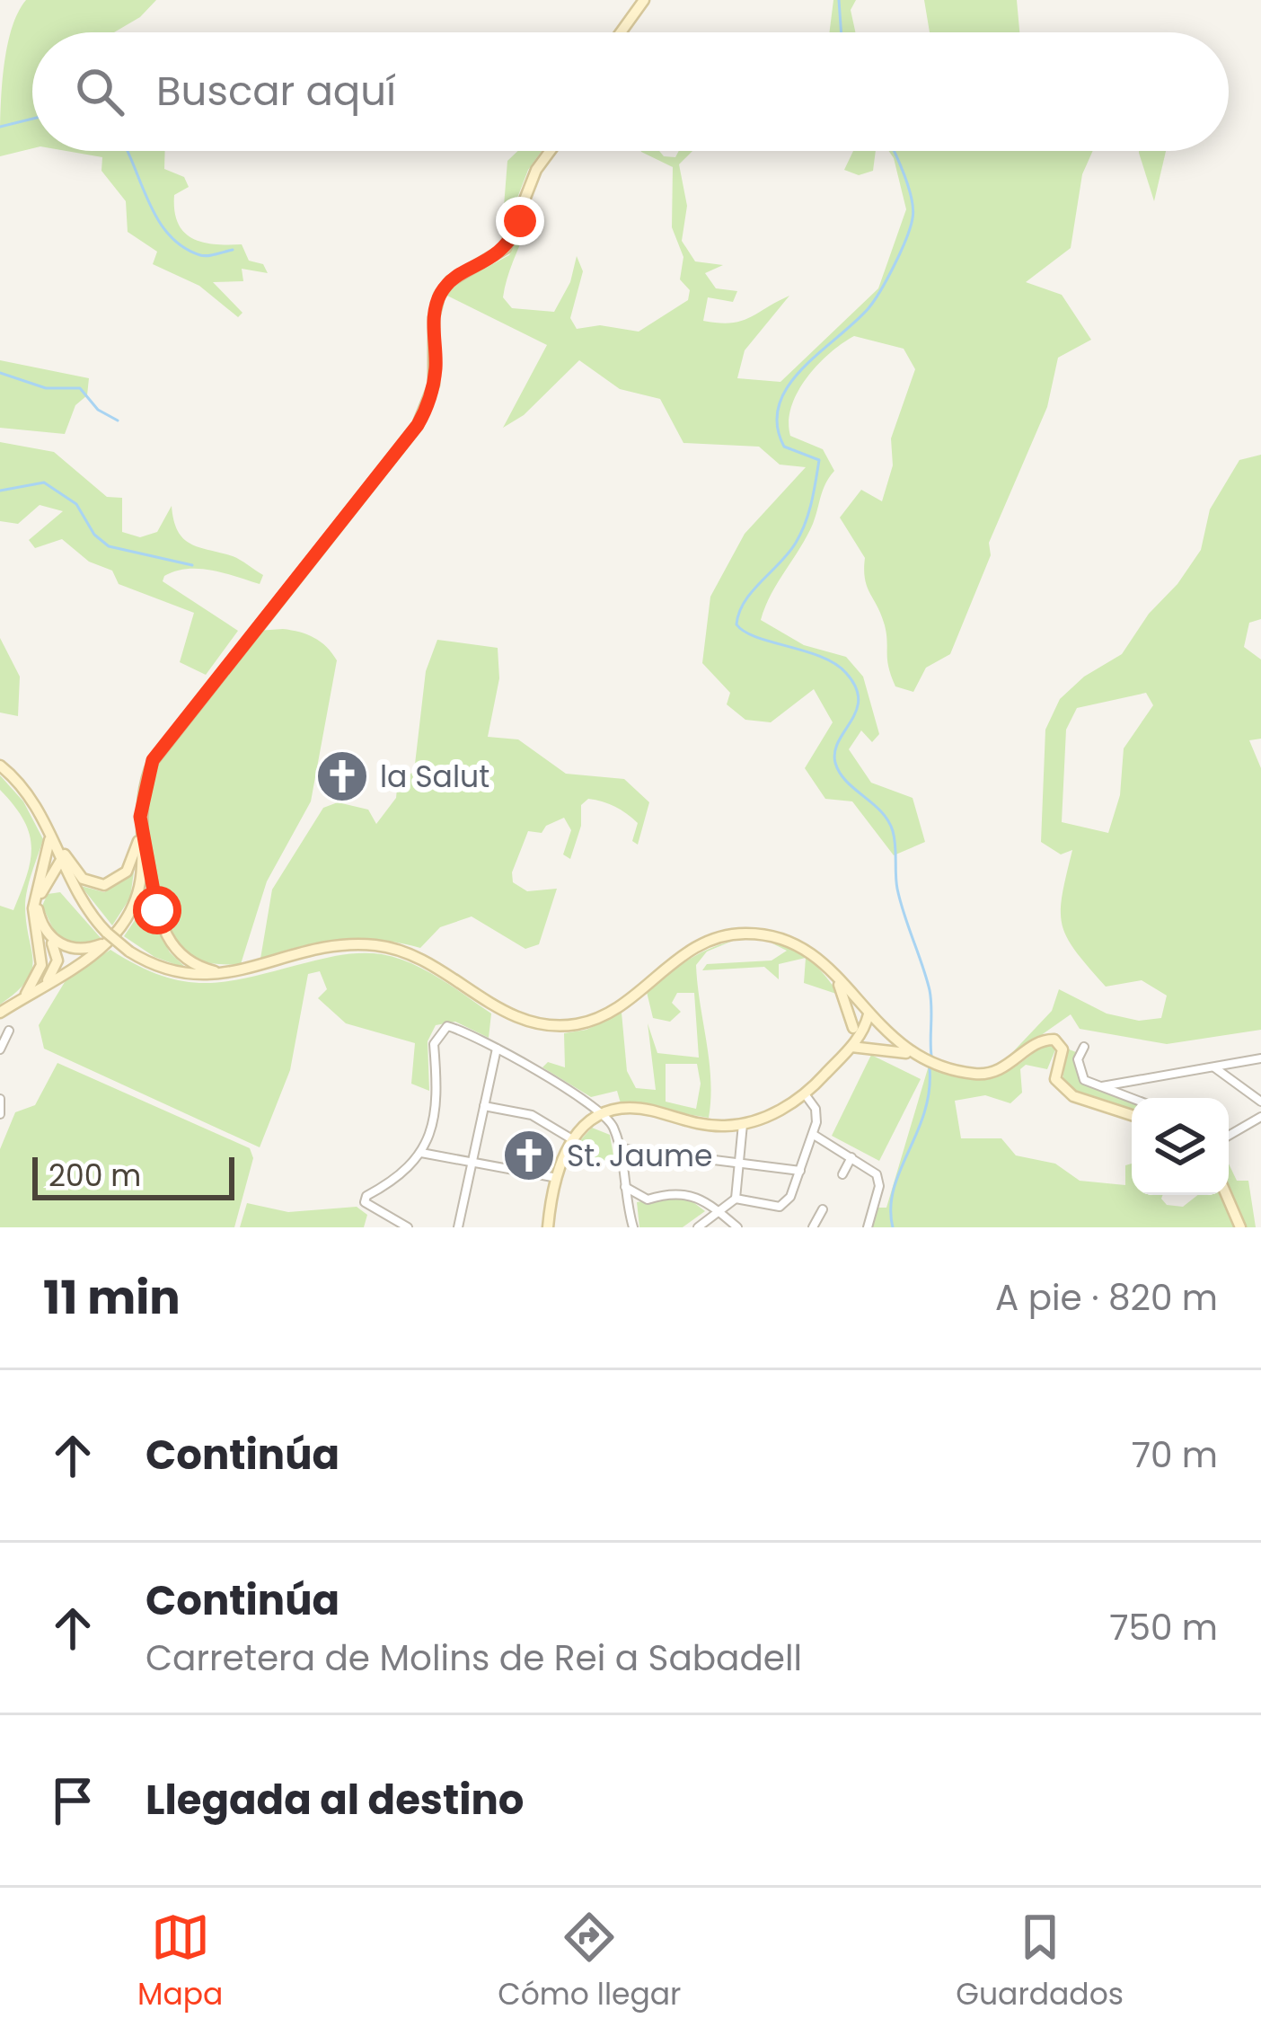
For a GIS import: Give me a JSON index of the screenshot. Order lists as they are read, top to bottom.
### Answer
{
  "places": {
    "church": ["la Salut", "St. Jaume"]
  },
  "scale_bar": "200 m",
  "page": {
    "search": "Buscar aquí",
    "scale": "200 m",
    "heading": ["11 min", "A pie · 820 m"],
    "list": [
      ["Continúa", "70 m"],
      ["Continúa", "Carretera de Molins de Rei a Sabadell", "750 m"],
      "Llegada al destino"
    ],
    "nav": ["Mapa", "Cómo llegar", "Guardados"]
  }
}
